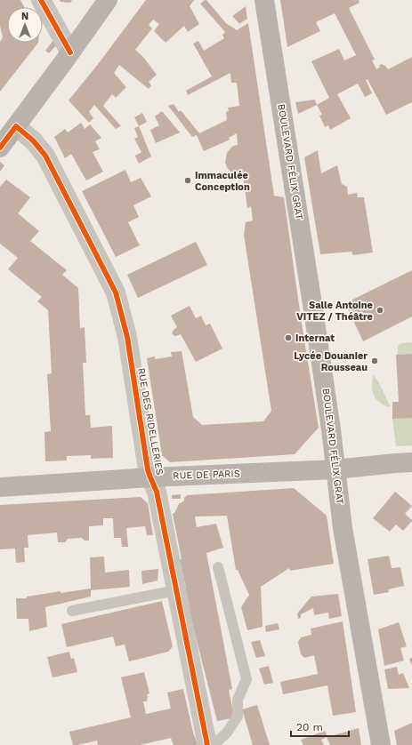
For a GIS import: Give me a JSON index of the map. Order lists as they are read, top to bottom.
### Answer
{
  "streets": {
    "main road": ["BOULEVARD FÉLIX GRAT", "RUE DE PARIS"],
    "street": ["RUE DES RIDELLERIES"]
  },
  "crossings": [
    ["BOULEVARD FÉLIX GRAT", "RUE DE PARIS"],
    ["RUE DES RIDELLERIES", "RUE DE PARIS"]
  ],
  "places": [
    "Immaculée Conception",
    "Salle Antoine VITEZ / Théâtre",
    "Internat",
    "Lycée Douanier Rousseau"
  ],
  "scale_bar": "20 m",
  "north": "top"
}
